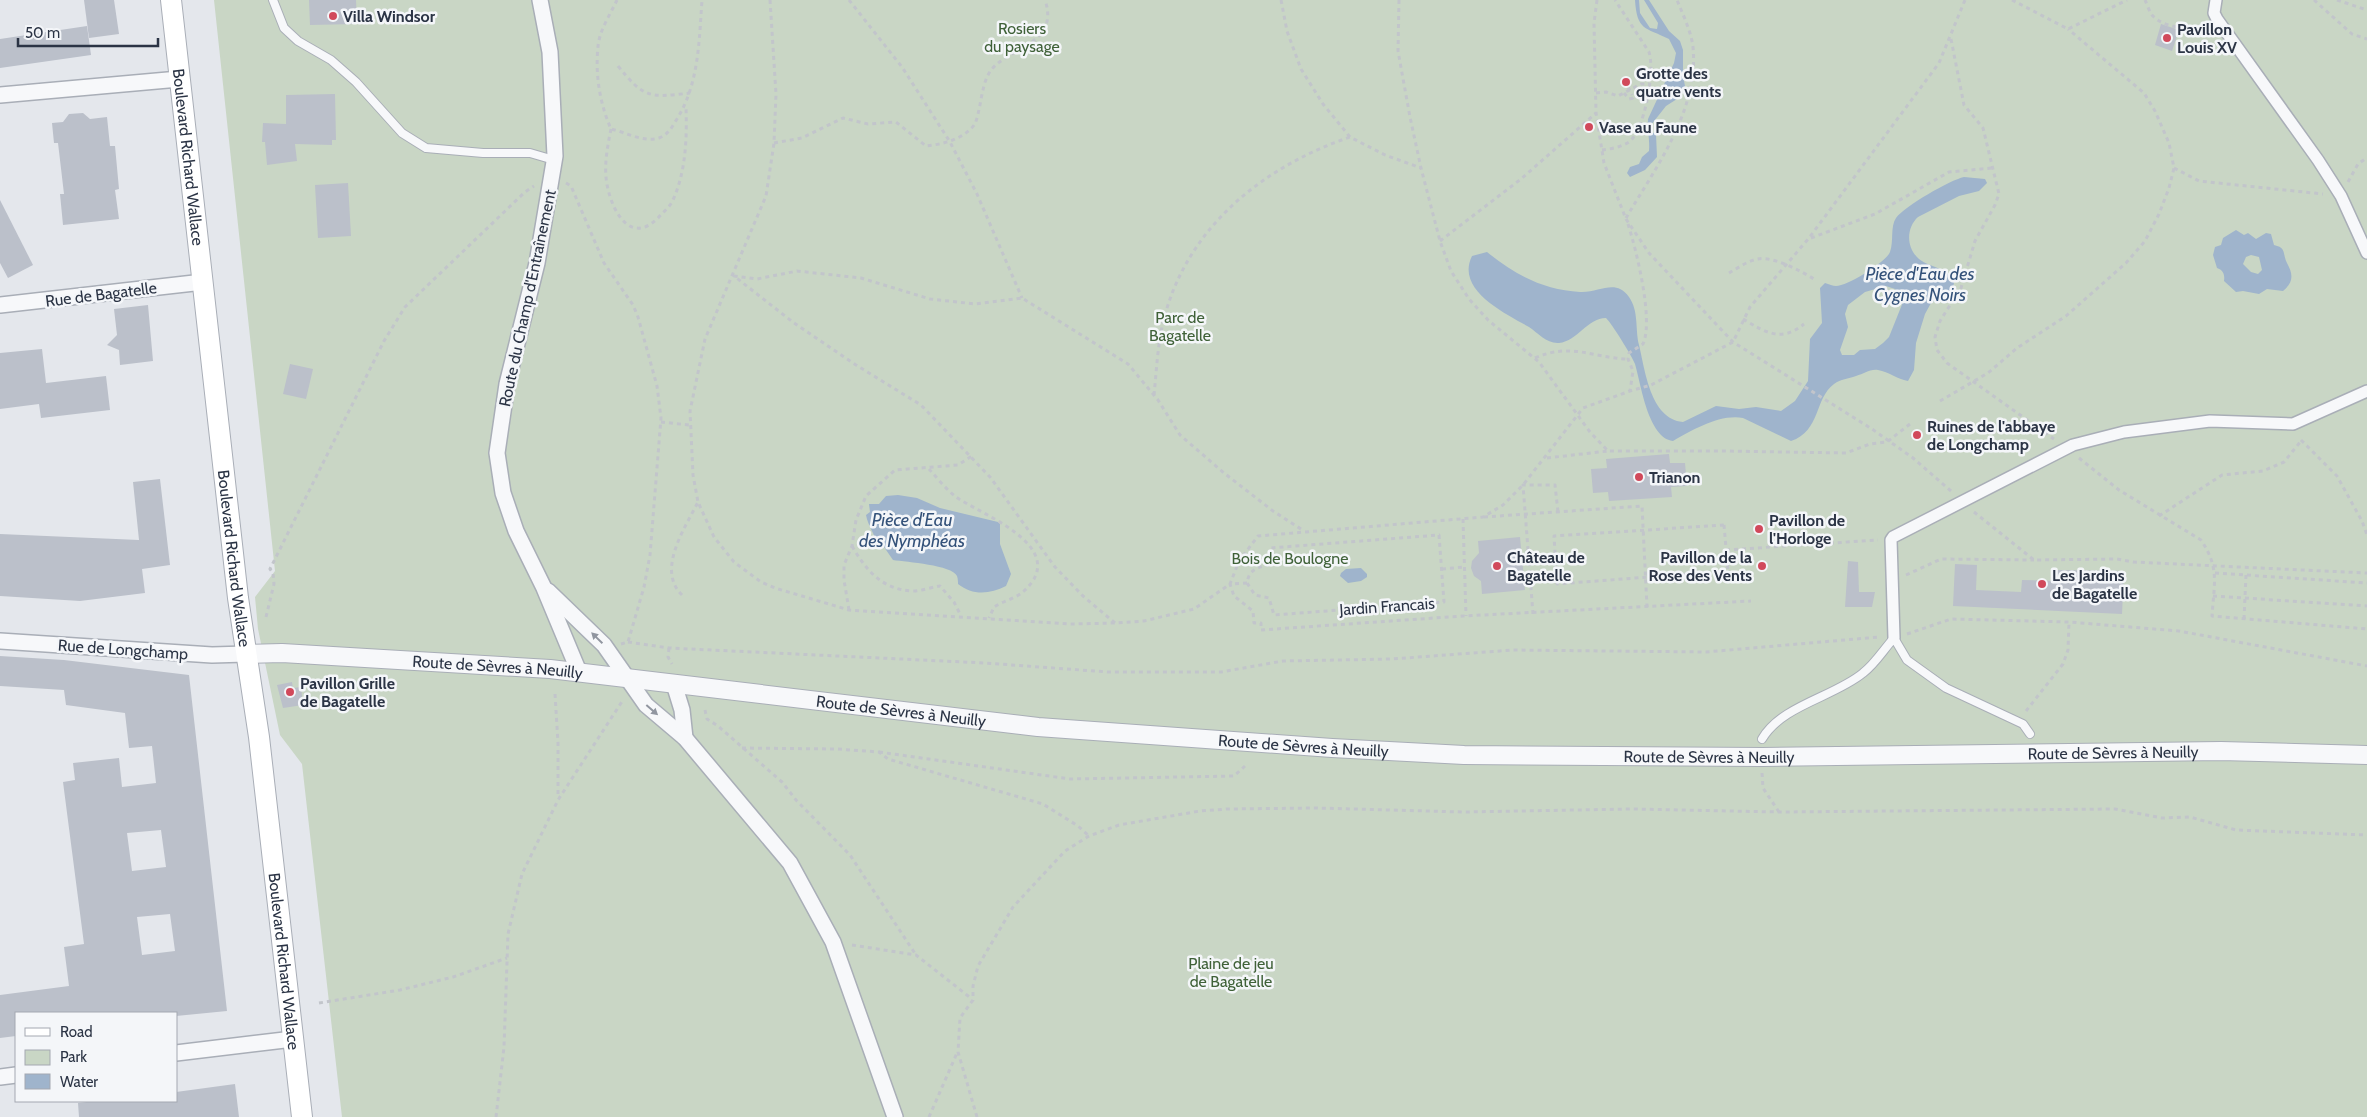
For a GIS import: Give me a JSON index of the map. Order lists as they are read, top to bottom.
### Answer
{
  "streets": {
    "main road": ["Boulevard Richard Wallace"],
    "street": [
      "Rue de Bagatelle",
      "Route du Champ d'Entraînement",
      "Rue de Longchamp",
      "Route de Sèvres à Neuilly"
    ],
    "path": ["Jardin Francais"]
  },
  "crossings": [
    ["Boulevard Richard Wallace", "Rue de Bagatelle"],
    ["Boulevard Richard Wallace", "Rue de Longchamp"],
    ["Boulevard Richard Wallace", "Route de Sèvres à Neuilly"],
    ["Route du Champ d'Entraînement", "Route de Sèvres à Neuilly"],
    ["Rue de Longchamp", "Route de Sèvres à Neuilly"]
  ],
  "water": ["Pièce d'Eau des Cygnes Noirs", "Pièce d'Eau des Nymphéas"],
  "parks": [
    "Rosiers du paysage",
    "Parc de Bagatelle",
    "Bois de Boulogne",
    "Plaine de jeu de Bagatelle"
  ],
  "places": [
    "Villa Windsor",
    "Pavillon Louis XV",
    "Grotte des quatre vents",
    "Vase au Faune",
    "Ruines de l'abbaye de Longchamp",
    "Trianon",
    "Pavillon de l'Horloge",
    "Château de Bagatelle",
    "Pavillon de la Rose des Vents",
    "Les Jardins de Bagatelle",
    "Pavillon Grille de Bagatelle"
  ],
  "legend": ["Road", "Park", "Water"],
  "scale_bar": "50 m"
}
